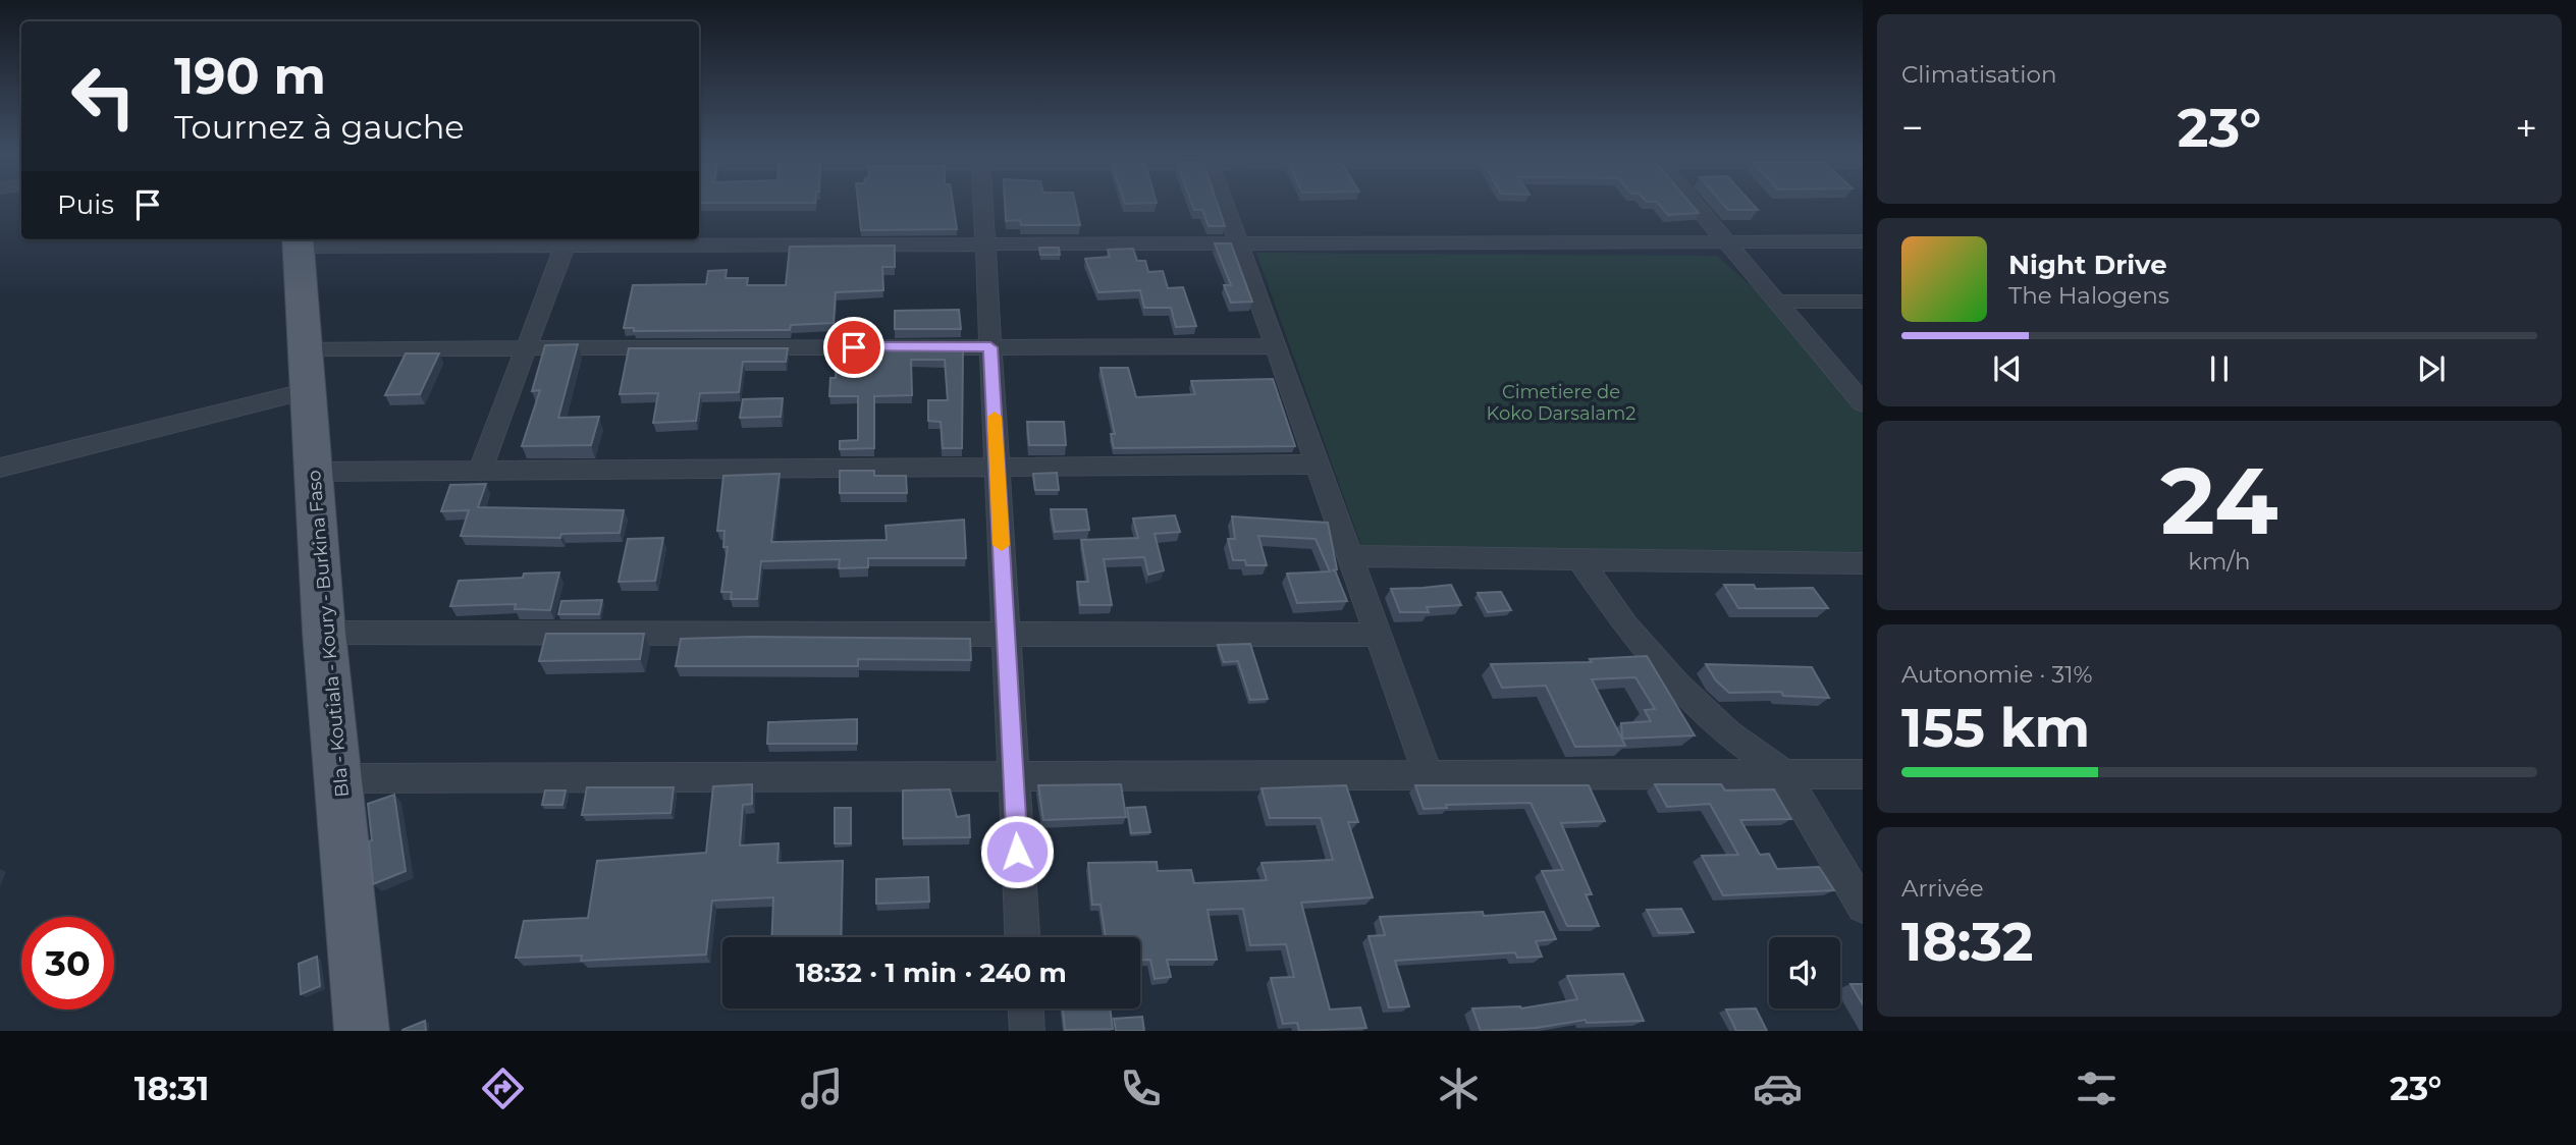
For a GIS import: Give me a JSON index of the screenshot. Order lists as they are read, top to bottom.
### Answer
{
  "streets": {
    "main road": ["Bla - Koutiala - Koury - Burkina Faso"]
  },
  "parks": ["Cimetiere de Koko Darsalam2"],
  "page": {
    "tile": [
      "Climatisation",
      ["24", "km/h"],
      ["Autonomie · 31%", "155 km"],
      ["Arrivée", "18:32"]
    ],
    "turn": ["190 m", "Tournez à gauche"],
    "heat": ["−", "23°", "+"],
    "then": "Puis",
    "song": ["Night Drive", "The Halogens"],
    "limit": "30",
    "trip": "18:32 · 1 min · 240 m",
    "tabs": ["18:31", "23°"]
  }
}
